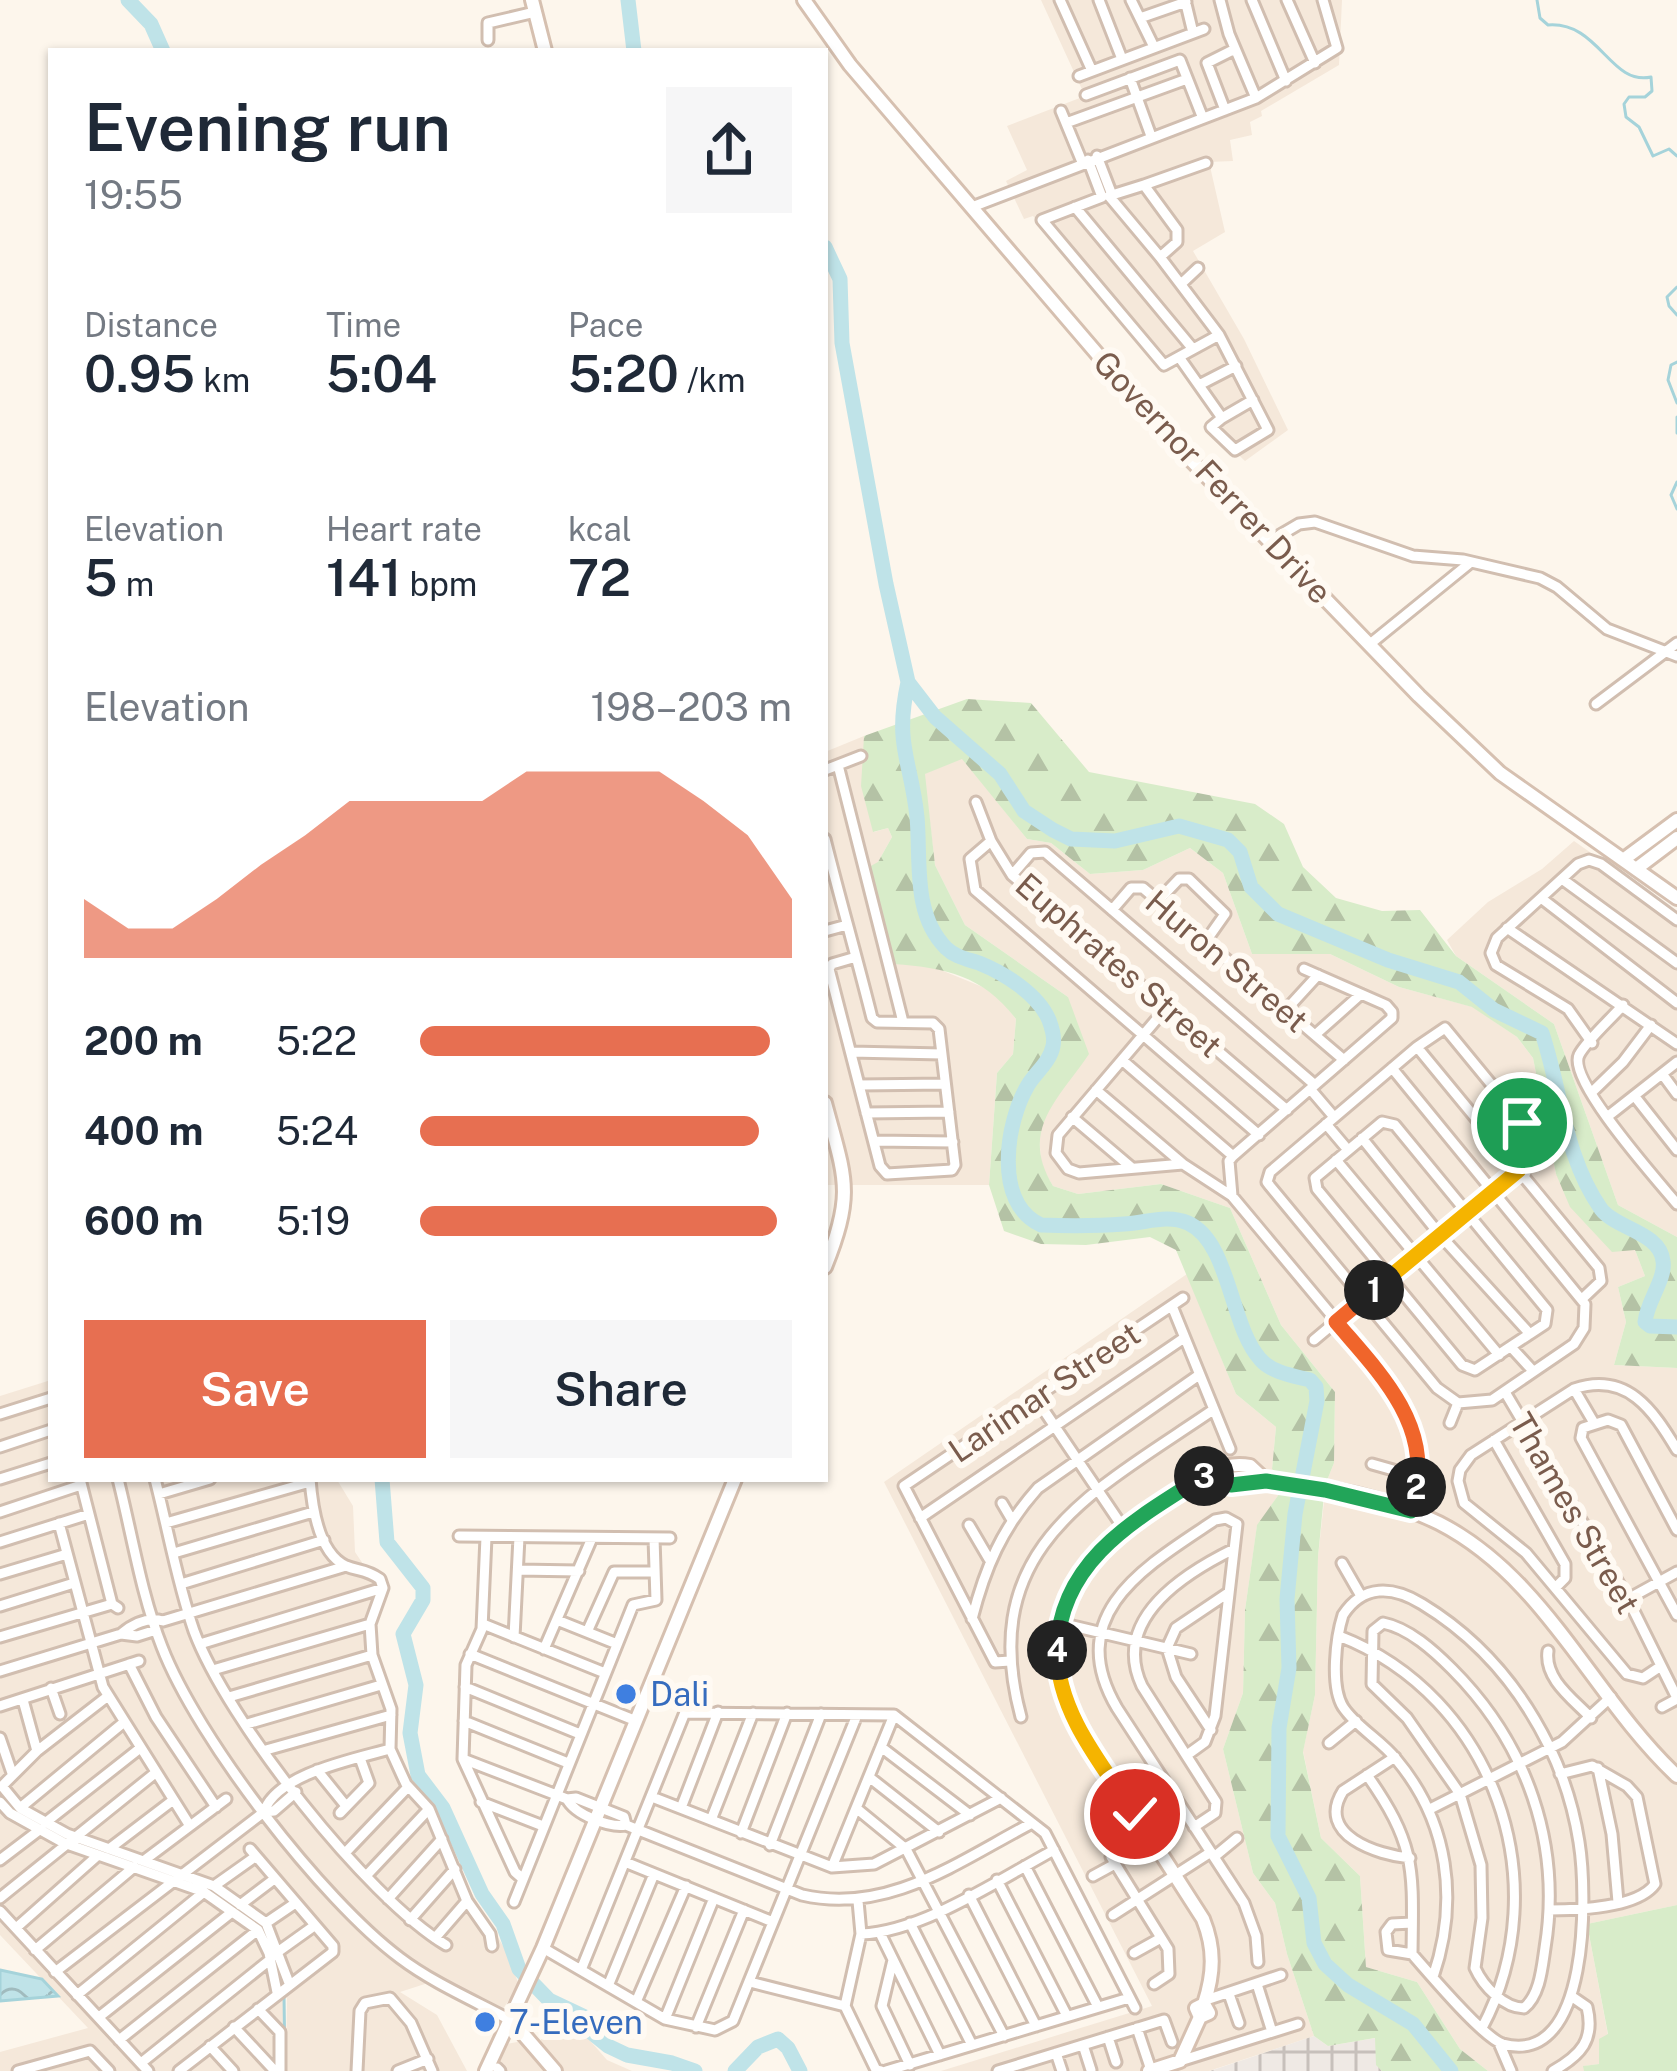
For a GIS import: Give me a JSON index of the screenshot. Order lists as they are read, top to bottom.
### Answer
{
  "streets": {
    "street": [
      "Governor Ferrer Drive",
      "Huron Street",
      "Euphrates Street",
      "Larimar Street",
      "Thames Street"
    ]
  },
  "places": ["Dali", "7-Eleven"],
  "page": {
    "heading": ["Evening run", "19:55"],
    "stats": [
      ["Distance", "0.95 km"],
      ["Time", "5:04"],
      ["Pace", "5:20 /km"],
      ["Elevation", "5 m"],
      ["Heart rate", "141 bpm"],
      ["kcal", "72"]
    ],
    "chart": ["Elevation", "198–203 m"],
    "list": [
      {
        "name": "200 m",
        "note": "5:22"
      },
      {
        "name": "400 m",
        "note": "5:24"
      },
      {
        "name": "600 m",
        "note": "5:19"
      }
    ],
    "pins": [
      "1",
      "3",
      "2",
      "4"
    ],
    "buttons": ["Save", "Share"]
  }
}
